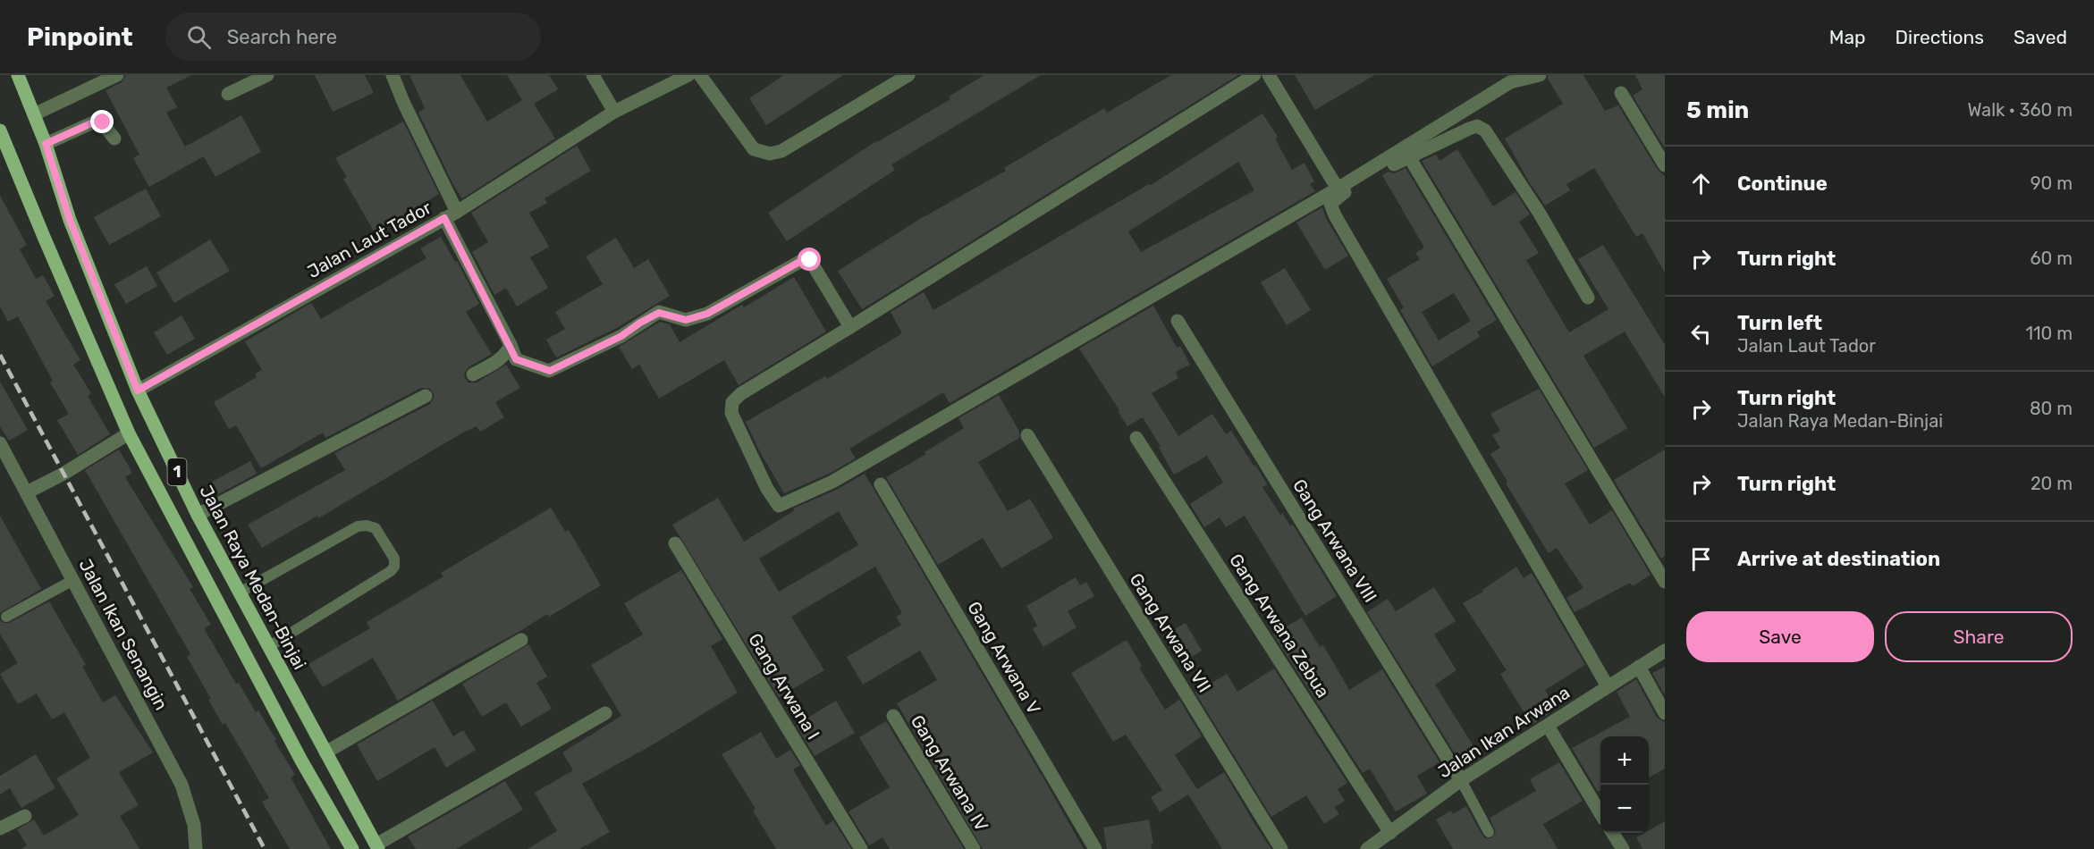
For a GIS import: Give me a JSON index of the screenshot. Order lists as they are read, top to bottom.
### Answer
{
  "streets": {
    "main road": ["1", "Jalan Raya Medan-Binjai"],
    "street": [
      "Jalan Laut Tador",
      "Gang Arwana VIII",
      "Gang Arwana Zebua",
      "Gang Arwana VII",
      "Jalan Ikan Senangin",
      "Gang Arwana V",
      "Gang Arwana I",
      "Jalan Ikan Arwana",
      "Gang Arwana IV"
    ]
  },
  "crossings": [
    ["Jalan Laut Tador", "Jalan Raya Medan-Binjai"],
    ["Gang Arwana VIII", "Jalan Ikan Arwana"],
    ["Gang Arwana Zebua", "Jalan Ikan Arwana"]
  ],
  "page": {
    "header": "Pinpoint",
    "search": "Search here",
    "nav": ["Map", "Directions", "Saved"],
    "heading": ["5 min", "Walk · 360 m"],
    "list": [
      ["Continue", "90 m"],
      ["Turn right", "60 m"],
      ["Turn left", "Jalan Laut Tador", "110 m"],
      ["Turn right", "Jalan Raya Medan-Binjai", "80 m"],
      ["Turn right", "20 m"],
      "Arrive at destination"
    ],
    "buttons": ["Save", "Share"],
    "map_buttons": ["+", "−"]
  }
}
